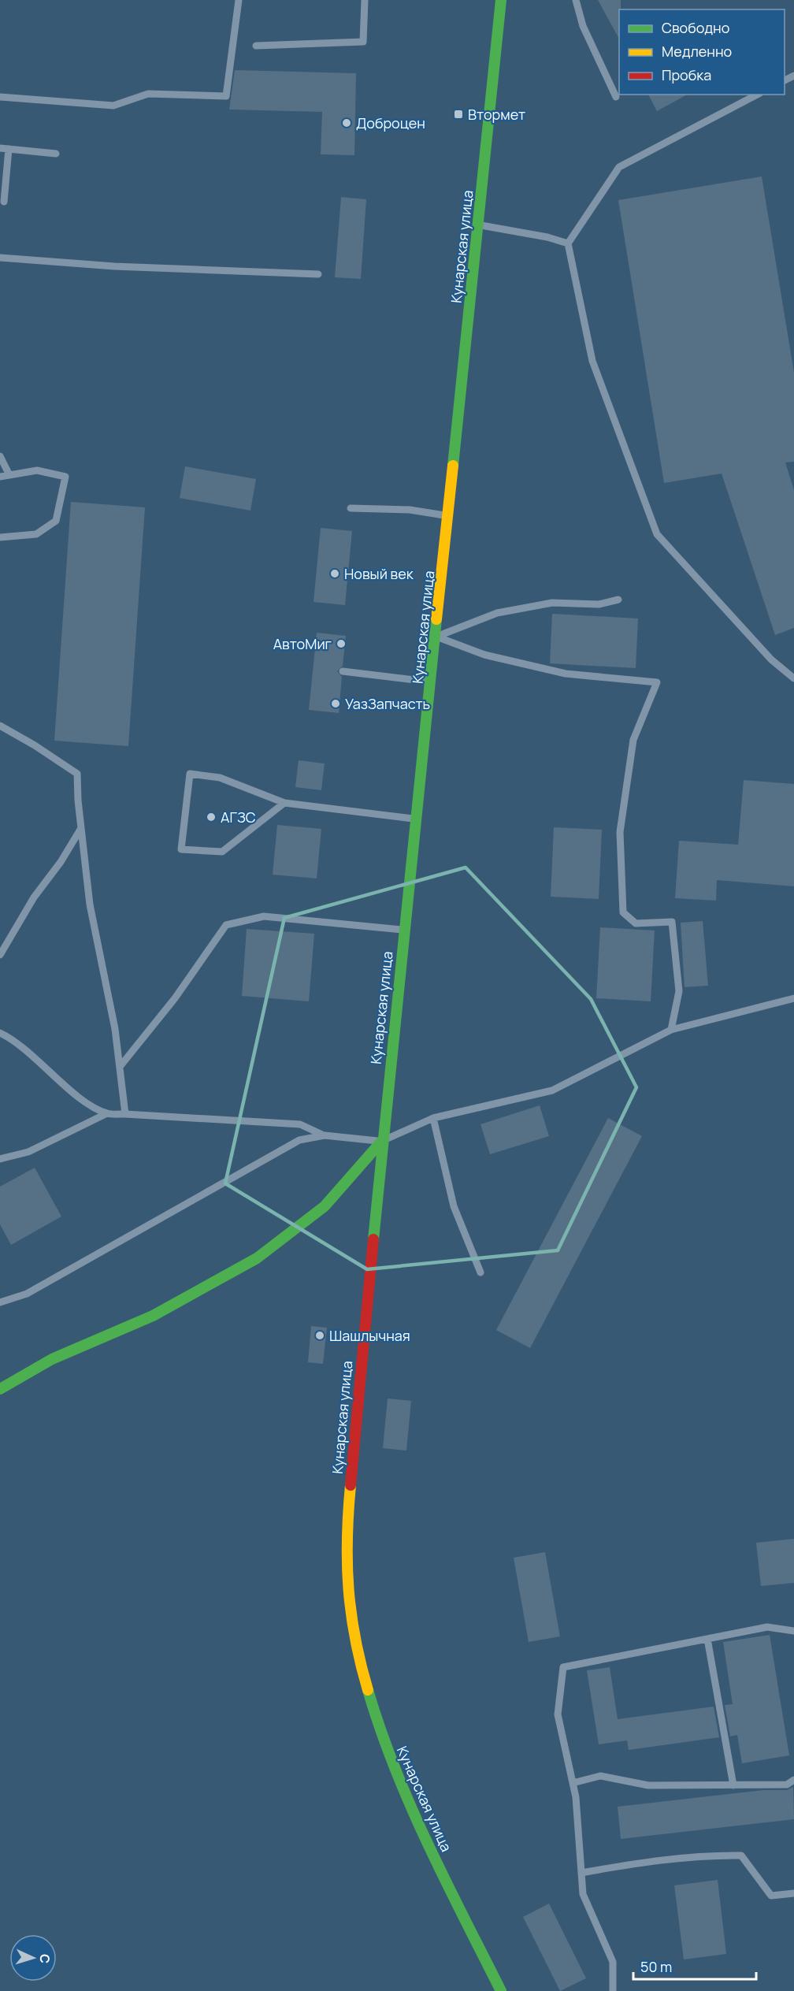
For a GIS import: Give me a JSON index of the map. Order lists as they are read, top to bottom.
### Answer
{
  "streets": {
    "main road": ["Кунарская улица"]
  },
  "places": {
    "transit": ["Втормет"],
    "other": [
      "Доброцен",
      "Новый век",
      "АвтоМиг",
      "УазЗапчасть",
      "АГЗС",
      "Шашлычная"
    ]
  },
  "legend": ["Свободно", "Медленно", "Пробка"],
  "scale_bar": "50 m",
  "north": "right"
}
